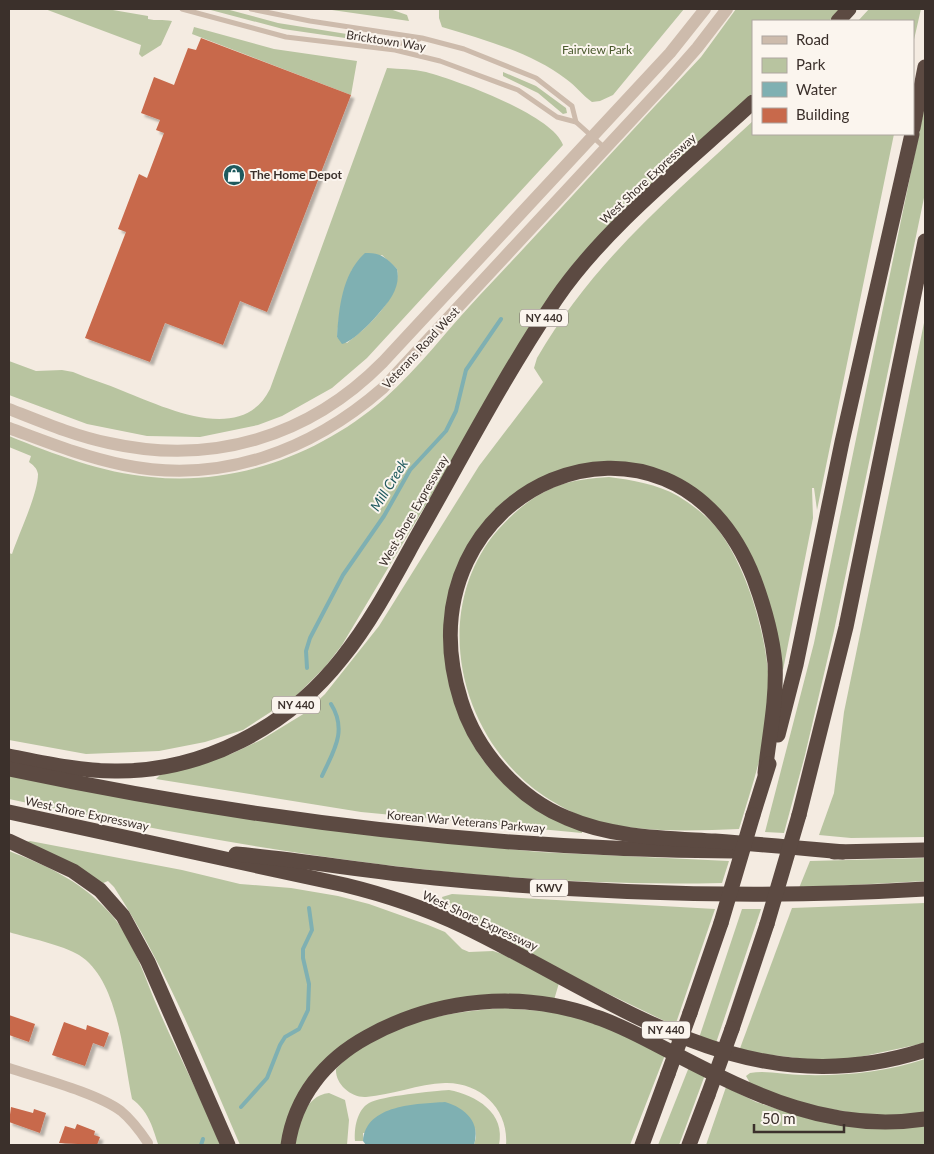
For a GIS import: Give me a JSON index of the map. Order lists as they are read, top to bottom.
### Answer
{
  "streets": {
    "highway": [
      "West Shore Expressway",
      "NY 440",
      "Korean War Veterans Parkway",
      "KWV"
    ],
    "street": ["Veterans Road West"],
    "lane": ["Bricktown Way"]
  },
  "crossings": [
    ["Bricktown Way", "Veterans Road West"],
    ["West Shore Expressway", "KWV"]
  ],
  "water": ["Mill Creek"],
  "parks": ["Fairview Park"],
  "places": {
    "shop": ["The Home Depot"]
  },
  "legend": [
    "Road",
    "Park",
    "Water",
    "Building"
  ],
  "scale_bar": "50 m"
}
